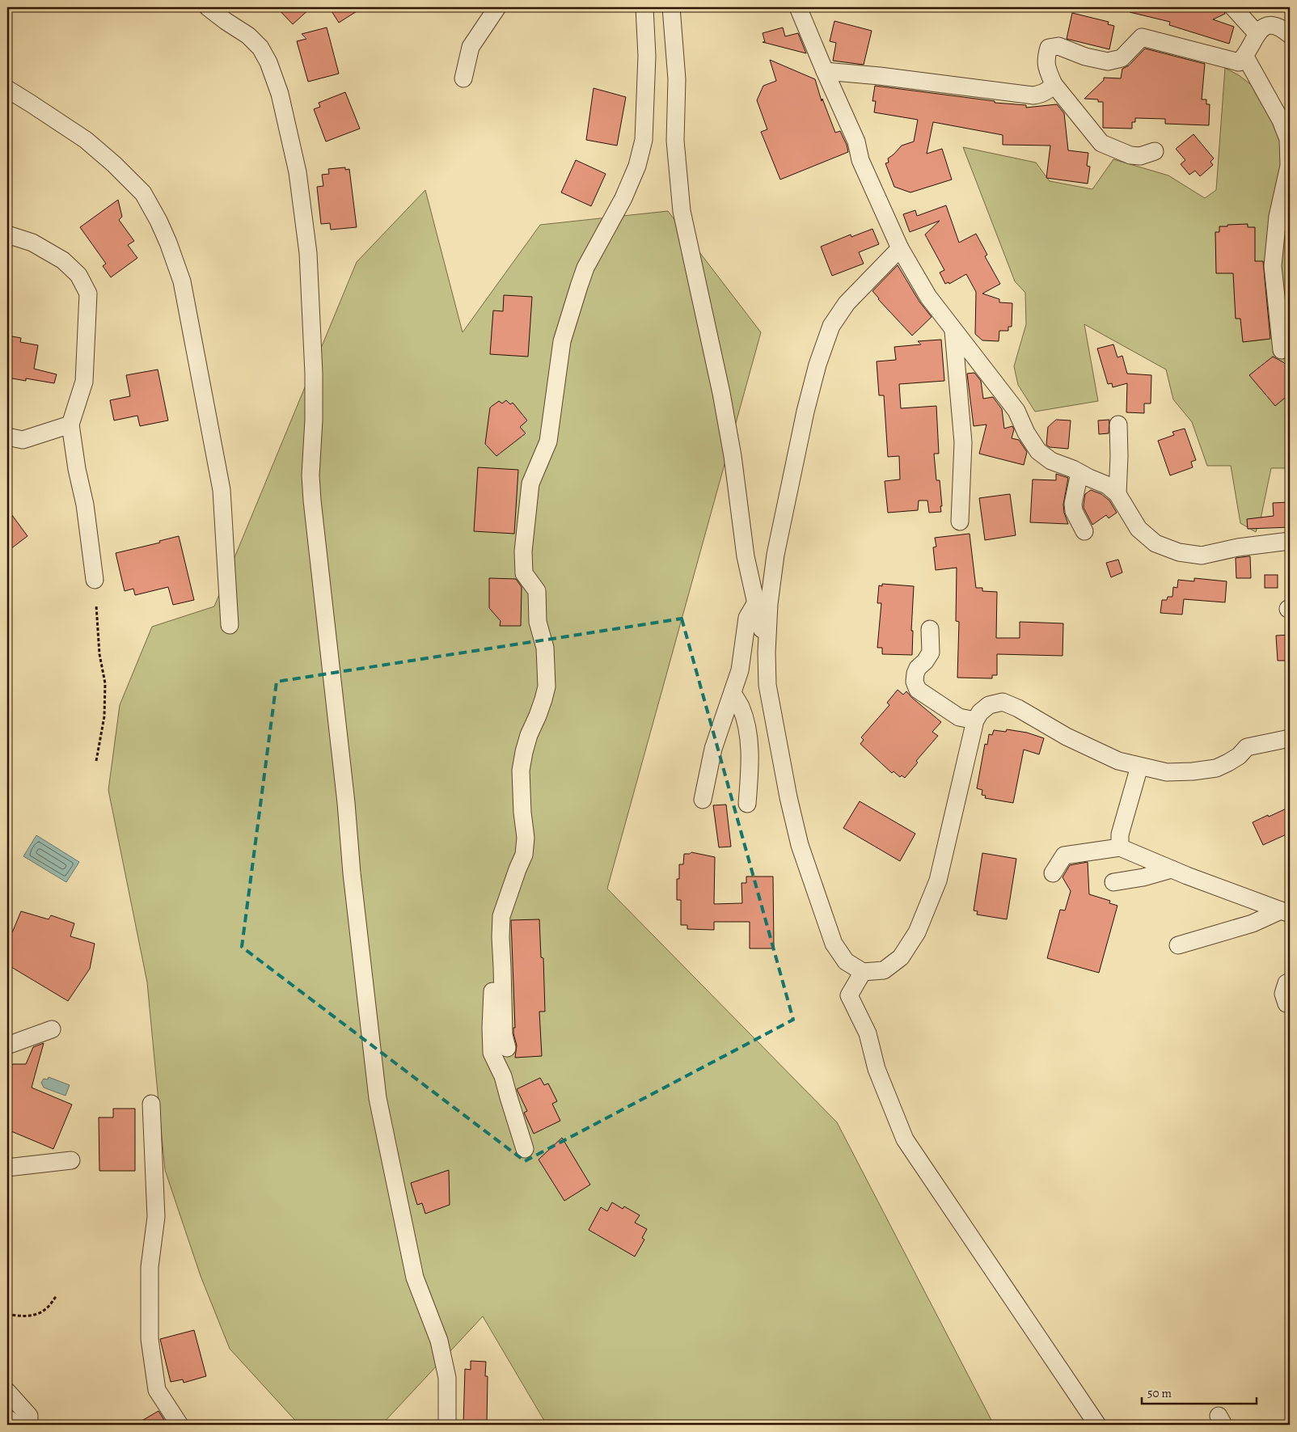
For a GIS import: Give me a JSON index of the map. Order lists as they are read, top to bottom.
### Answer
{
  "scale_bar": "50 m"
}
